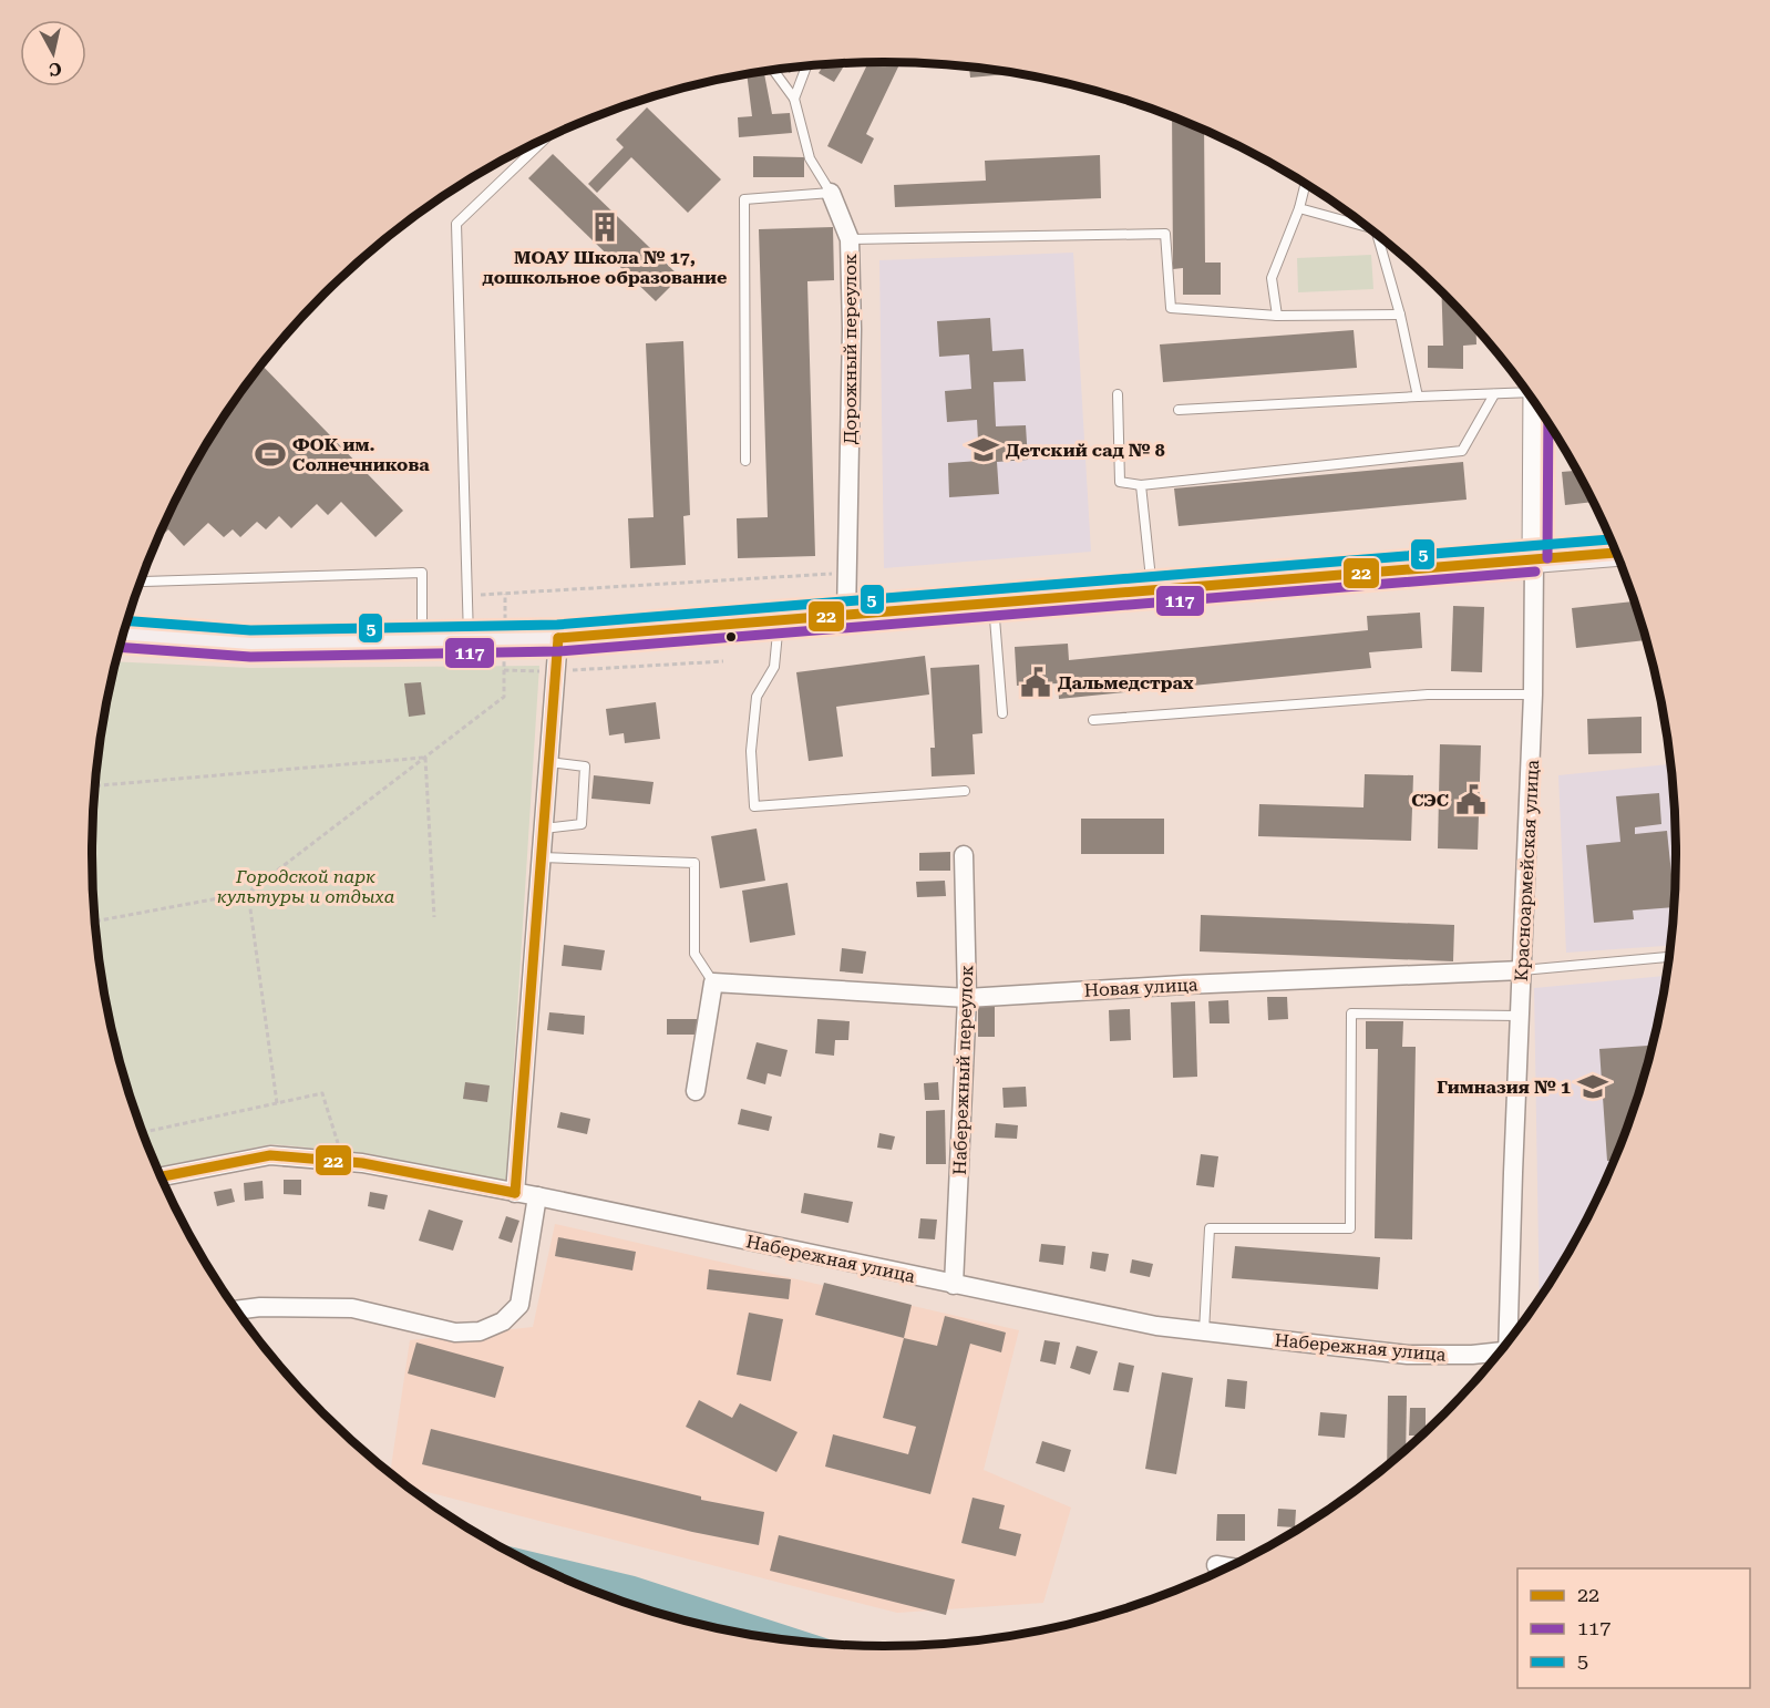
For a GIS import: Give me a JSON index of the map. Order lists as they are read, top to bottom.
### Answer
{
  "streets": {
    "street": [
      "Дорожный переулок",
      "Красноармейская улица",
      "Новая улица",
      "Набережный переулок",
      "Набережная улица"
    ]
  },
  "crossings": [
    ["Красноармейская улица", "Новая улица"],
    ["Новая улица", "Набережный переулок"],
    ["Набережный переулок", "Набережная улица"]
  ],
  "parks": ["Городской парк культуры и отдыха"],
  "places": {
    "building": ["МОАУ Школа № 17, дошкольное образование"],
    "school or university": ["Детский сад № 8", "Гимназия № 1"],
    "sports": ["ФОК им. Солнечникова"],
    "public building": ["Дальмедстрах", "СЭС"]
  },
  "lines": ["transit line 117", "transit line 5", "transit line 22"],
  "legend": ["22", "117", "5"],
  "north": "bottom"
}
